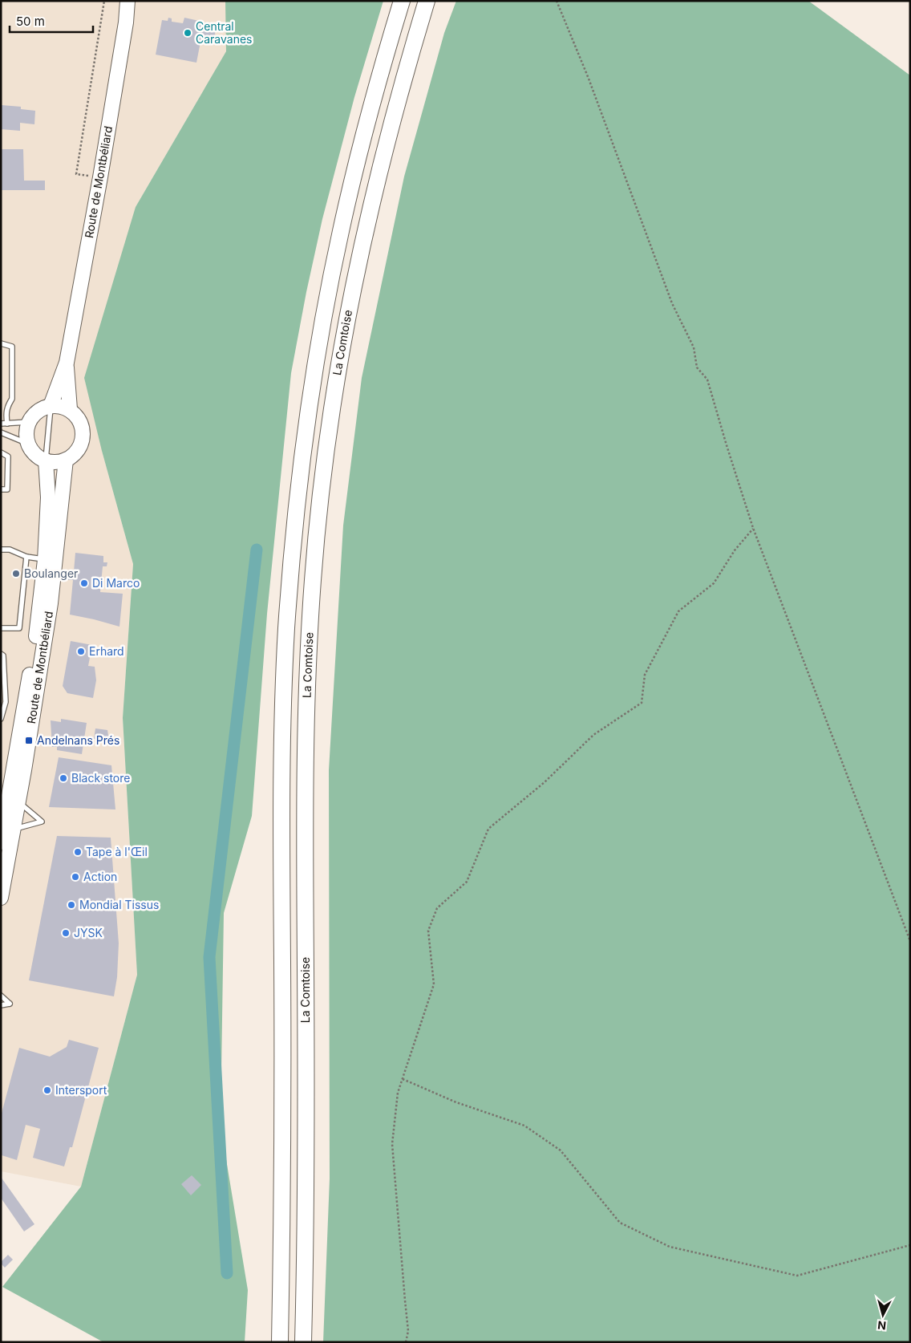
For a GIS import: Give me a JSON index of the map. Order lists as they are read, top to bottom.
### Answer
{
  "streets": {
    "highway": ["La Comtoise"],
    "main road": ["Route de Montbéliard"]
  },
  "places": {
    "other": [
      "Central Caravanes",
      "Boulanger",
      "Di Marco",
      "Erhard",
      "Black store",
      "Tape à l'Œil",
      "Action",
      "Mondial Tissus",
      "JYSK",
      "Intersport"
    ],
    "transit": ["Andelnans Prés"]
  },
  "scale_bar": "50 m",
  "north": "bottom"
}
